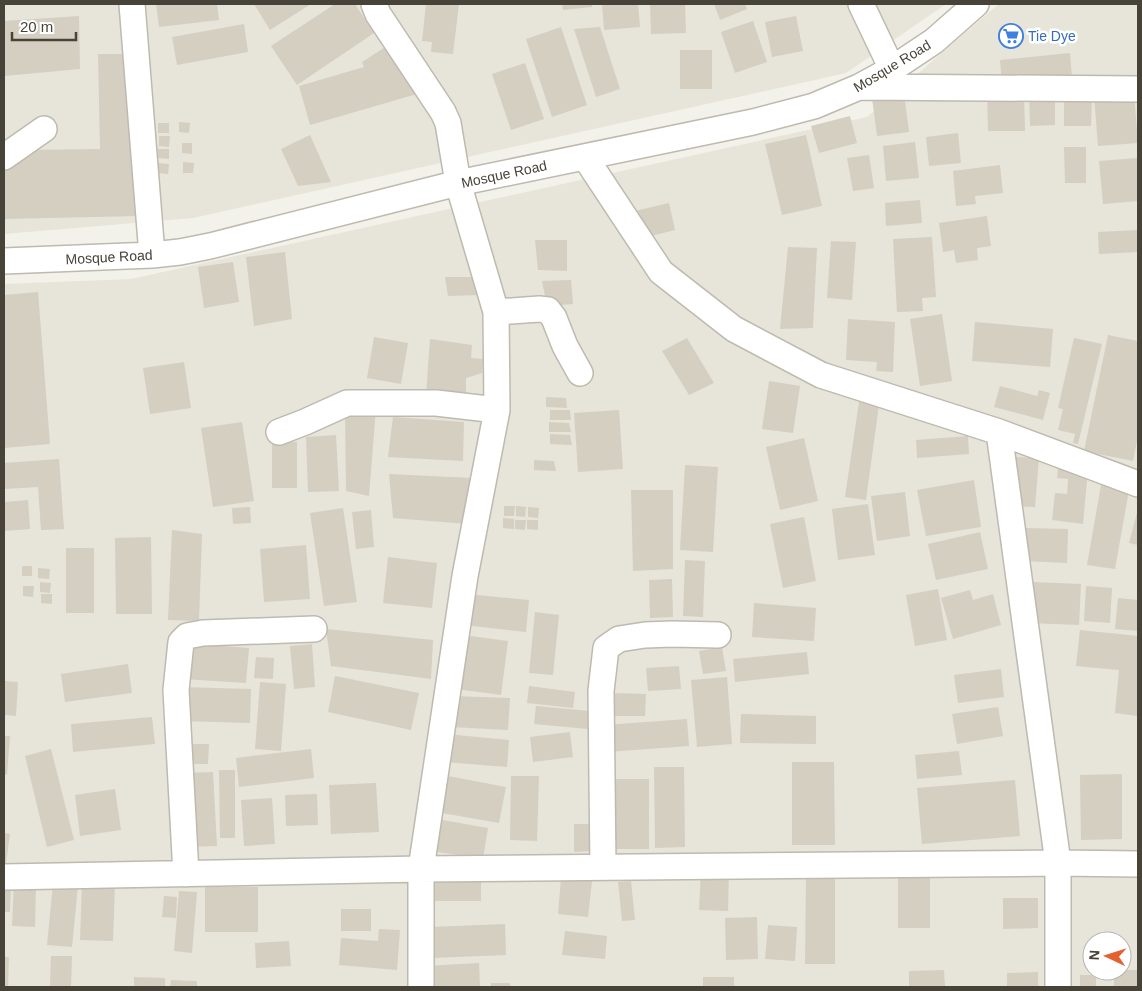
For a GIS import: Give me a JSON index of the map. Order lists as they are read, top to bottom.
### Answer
{
  "streets": {
    "street": ["Mosque Road"]
  },
  "places": {
    "supermarket": ["Tie Dye"]
  },
  "scale_bar": "20 m",
  "north": "left"
}
